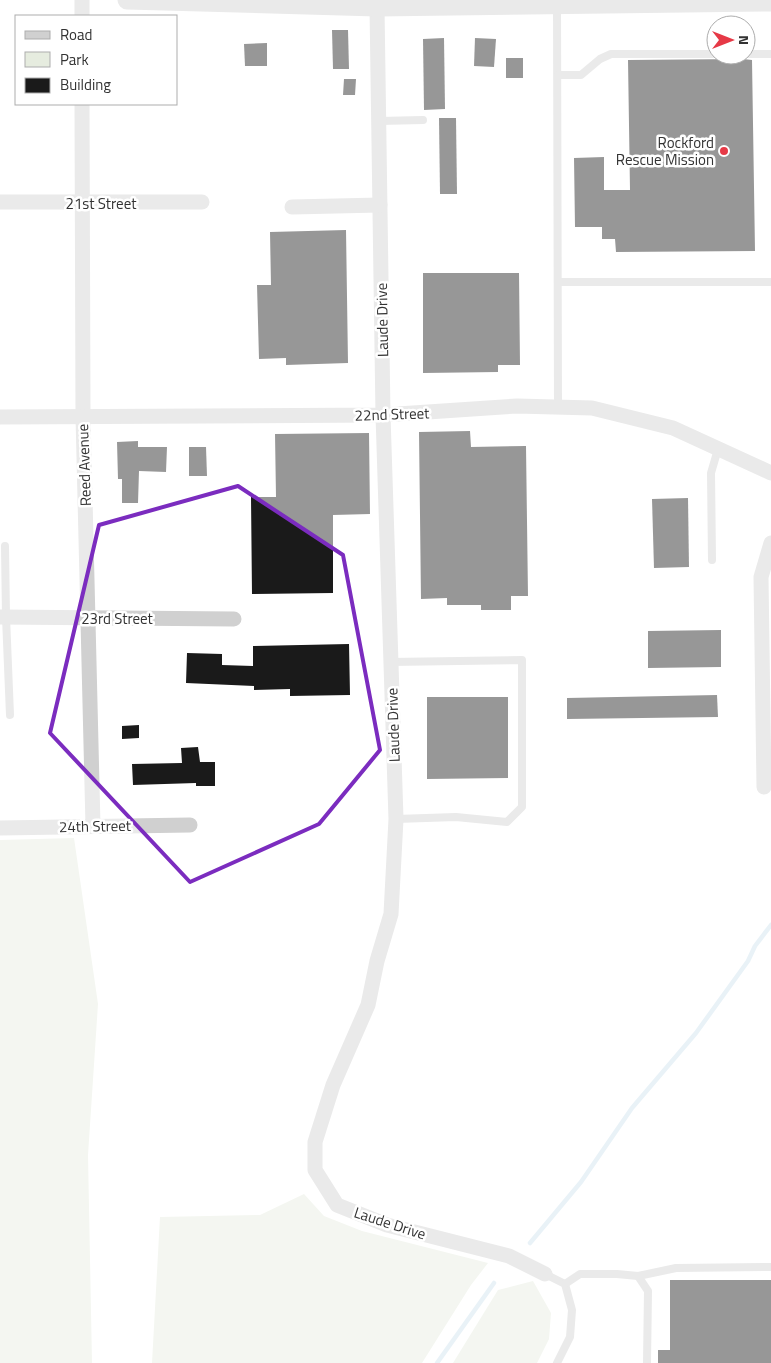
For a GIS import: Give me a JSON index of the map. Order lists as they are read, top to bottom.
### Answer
{
  "streets": {
    "street": [
      "21st Street",
      "Laude Drive",
      "22nd Street",
      "Reed Avenue",
      "23rd Street",
      "24th Street"
    ]
  },
  "crossings": [
    ["21st Street", "Reed Avenue"],
    ["Laude Drive", "22nd Street"],
    ["22nd Street", "Reed Avenue"],
    ["Reed Avenue", "23rd Street"],
    ["Reed Avenue", "24th Street"]
  ],
  "places": ["Rockford Rescue Mission"],
  "legend": ["Road", "Park", "Building"],
  "north": "right"
}
